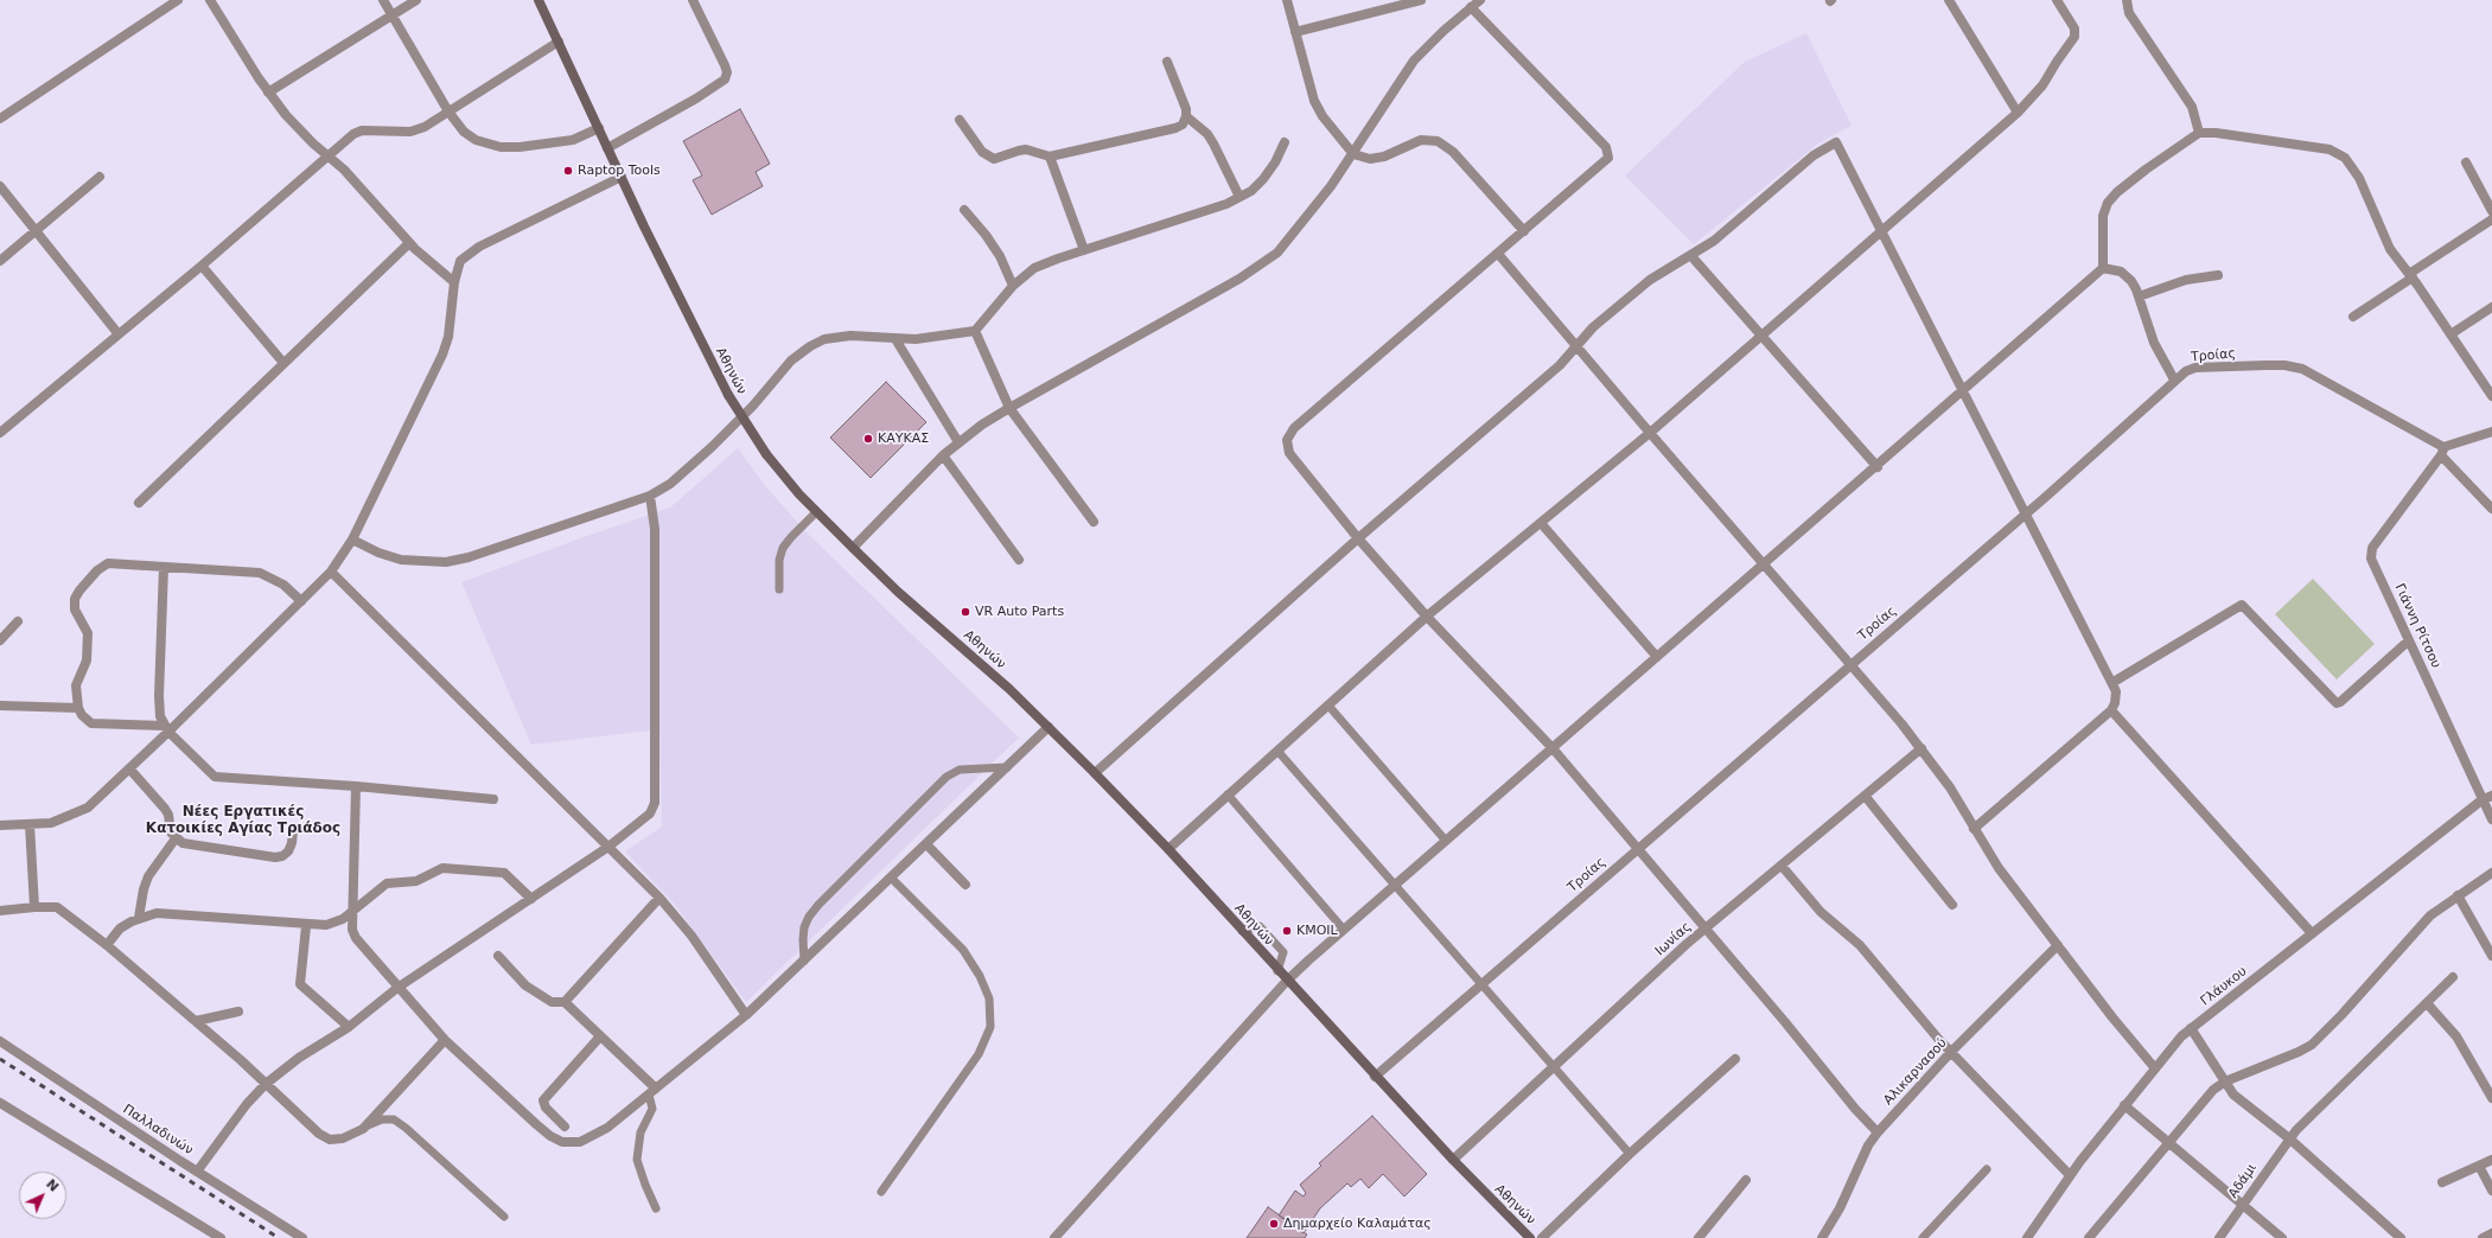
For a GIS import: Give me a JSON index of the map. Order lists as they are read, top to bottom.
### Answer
{
  "streets": {
    "main road": ["Αθηνών"],
    "street": [
      "Τροίας",
      "Γιάννη Ρίτσου",
      "Ιωνίας",
      "Γλάυκου",
      "Αλικαρνασού",
      "Παλλαδινών",
      "Αδάμι"
    ]
  },
  "crossings": [
    ["Τροίας", "Αθηνών"],
    ["Τροίας", "Γιάννη Ρίτσου"],
    ["Αθηνών", "Ιωνίας"],
    ["Γιάννη Ρίτσου", "Γλάυκου"]
  ],
  "districts": ["Νέες Εργατικές Κατοικίες Αγίας Τριάδος"],
  "places": [
    "Raptop Tools",
    "ΚΑΥΚΑΣ",
    "VR Auto Parts",
    "KMOIL",
    "Δημαρχείο Καλαμάτας"
  ],
  "north": "top right"
}
